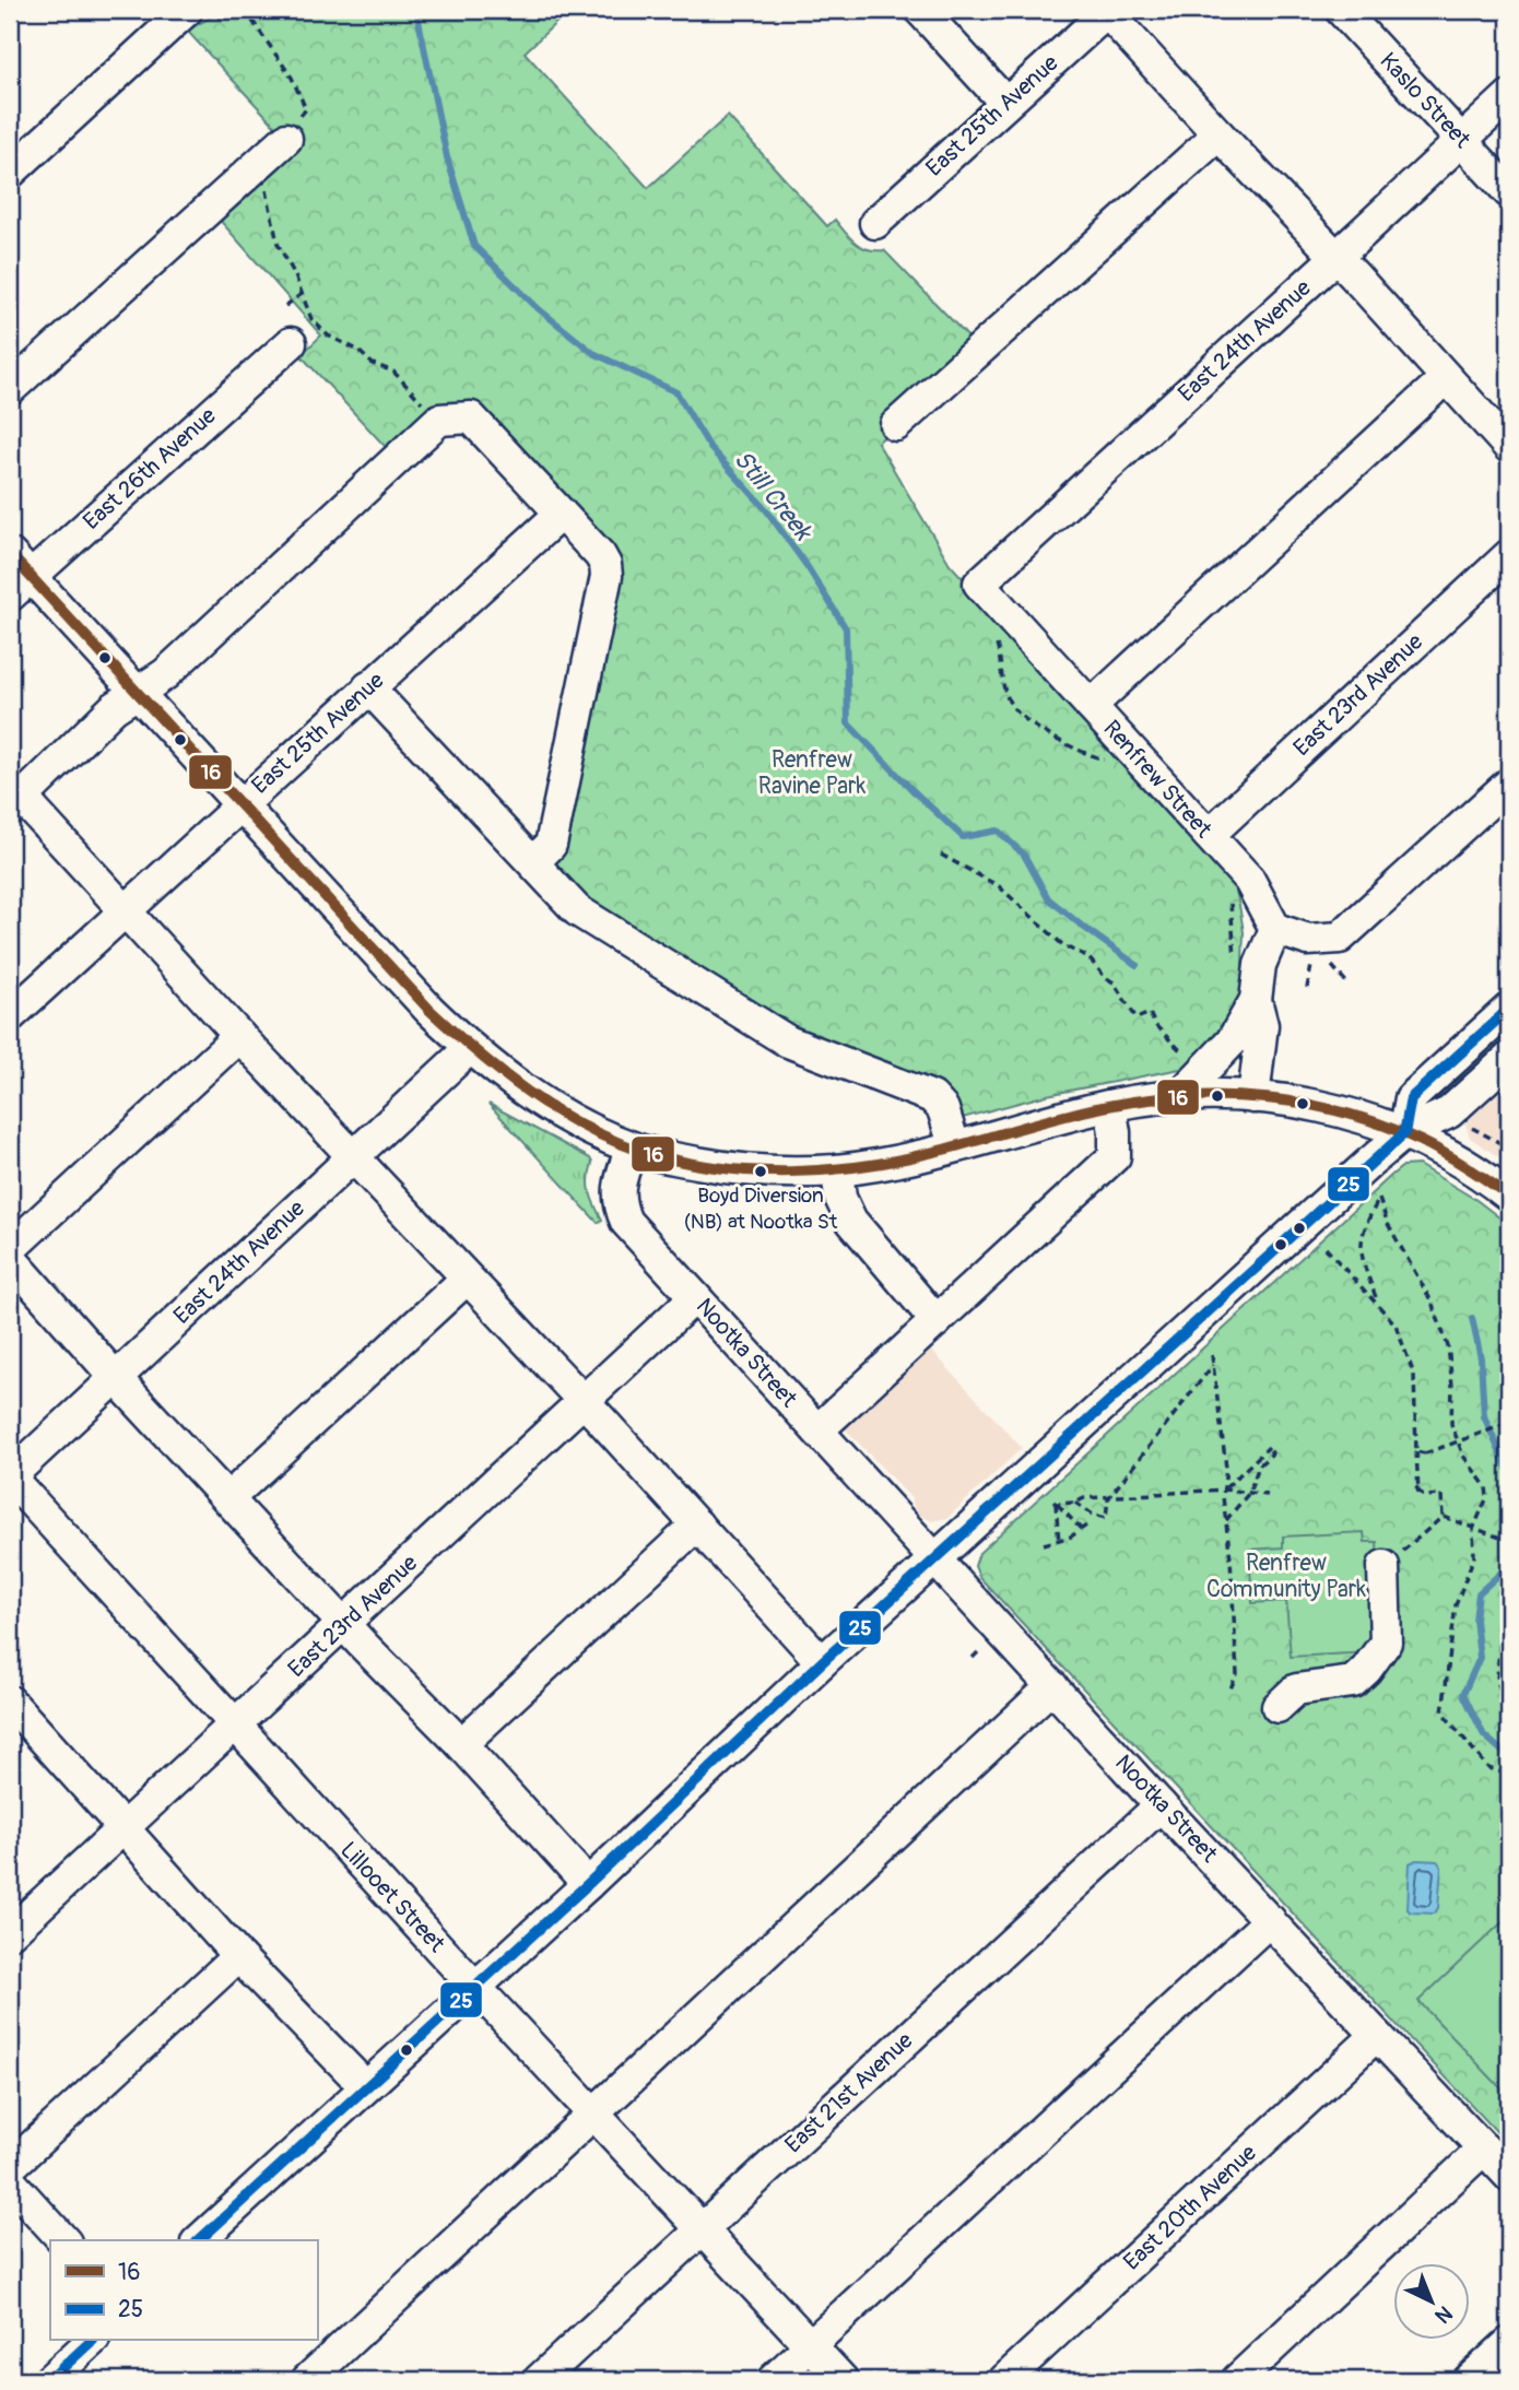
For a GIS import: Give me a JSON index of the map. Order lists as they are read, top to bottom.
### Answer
{
  "streets": {
    "street": [
      "Kaslo Street",
      "East 25th Avenue",
      "East 24th Avenue",
      "East 26th Avenue",
      "East 23rd Avenue",
      "Renfrew Street",
      "Nootka Street",
      "Lillooet Street",
      "East 21st Avenue",
      "East 20th Avenue"
    ]
  },
  "crossings": [
    ["Kaslo Street", "East 24th Avenue"],
    ["East 24th Avenue", "Renfrew Street"],
    ["East 24th Avenue", "Lillooet Street"],
    ["East 23rd Avenue", "Renfrew Street"],
    ["East 23rd Avenue", "Nootka Street"],
    ["East 23rd Avenue", "Lillooet Street"],
    ["Nootka Street", "East 21st Avenue"],
    ["Nootka Street", "East 20th Avenue"],
    ["Lillooet Street", "East 21st Avenue"]
  ],
  "water": ["Still Creek"],
  "parks": ["Renfrew Ravine Park", "Renfrew Community Park"],
  "places": ["Boyd Diversion (NB) at Nootka St"],
  "lines": ["transit line 16", "transit line 25"],
  "legend": ["16", "25"],
  "north": "bottom right"
}
